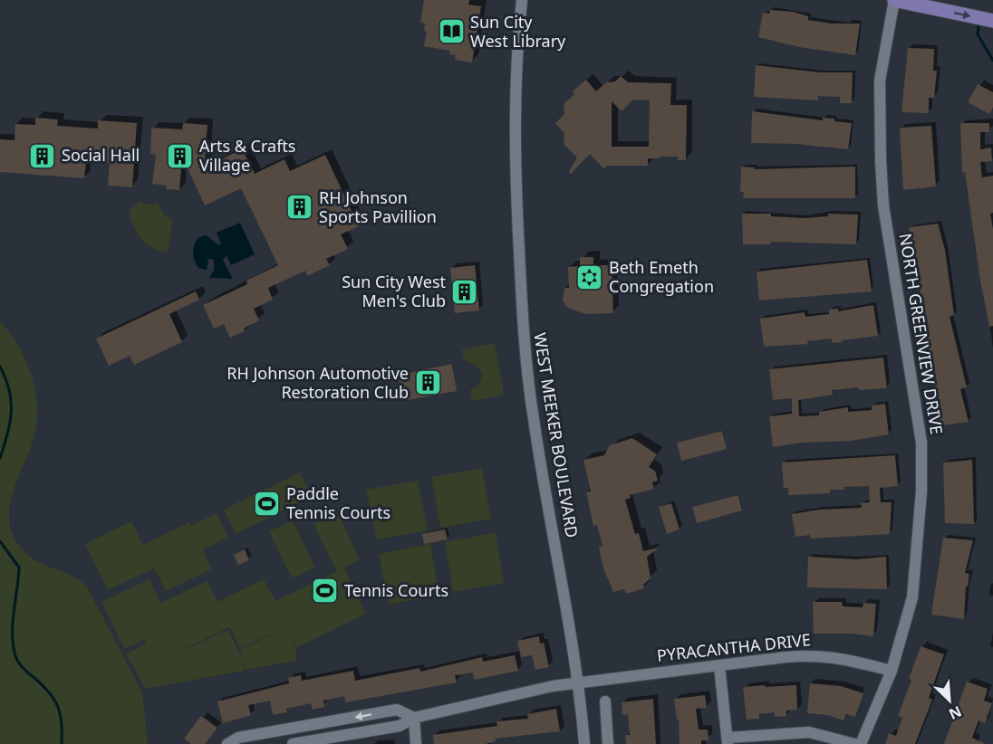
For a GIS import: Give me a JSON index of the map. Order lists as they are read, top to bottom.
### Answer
{
  "streets": {
    "street": ["NORTH GREENVIEW DRIVE", "WEST MEEKER BOULEVARD", "PYRACANTHA DRIVE"]
  },
  "crossings": [
    ["NORTH GREENVIEW DRIVE", "PYRACANTHA DRIVE"],
    ["WEST MEEKER BOULEVARD", "PYRACANTHA DRIVE"]
  ],
  "places": {
    "library": ["Sun City West Library"],
    "building": [
      "Social Hall",
      "Arts & Crafts Village",
      "RH Johnson Sports Pavillion",
      "Sun City West Men's Club",
      "RH Johnson Automotive Restoration Club"
    ],
    "synagogue": ["Beth Emeth Congregation"],
    "sports": ["Paddle Tennis Courts", "Tennis Courts"]
  },
  "north": "bottom right"
}
